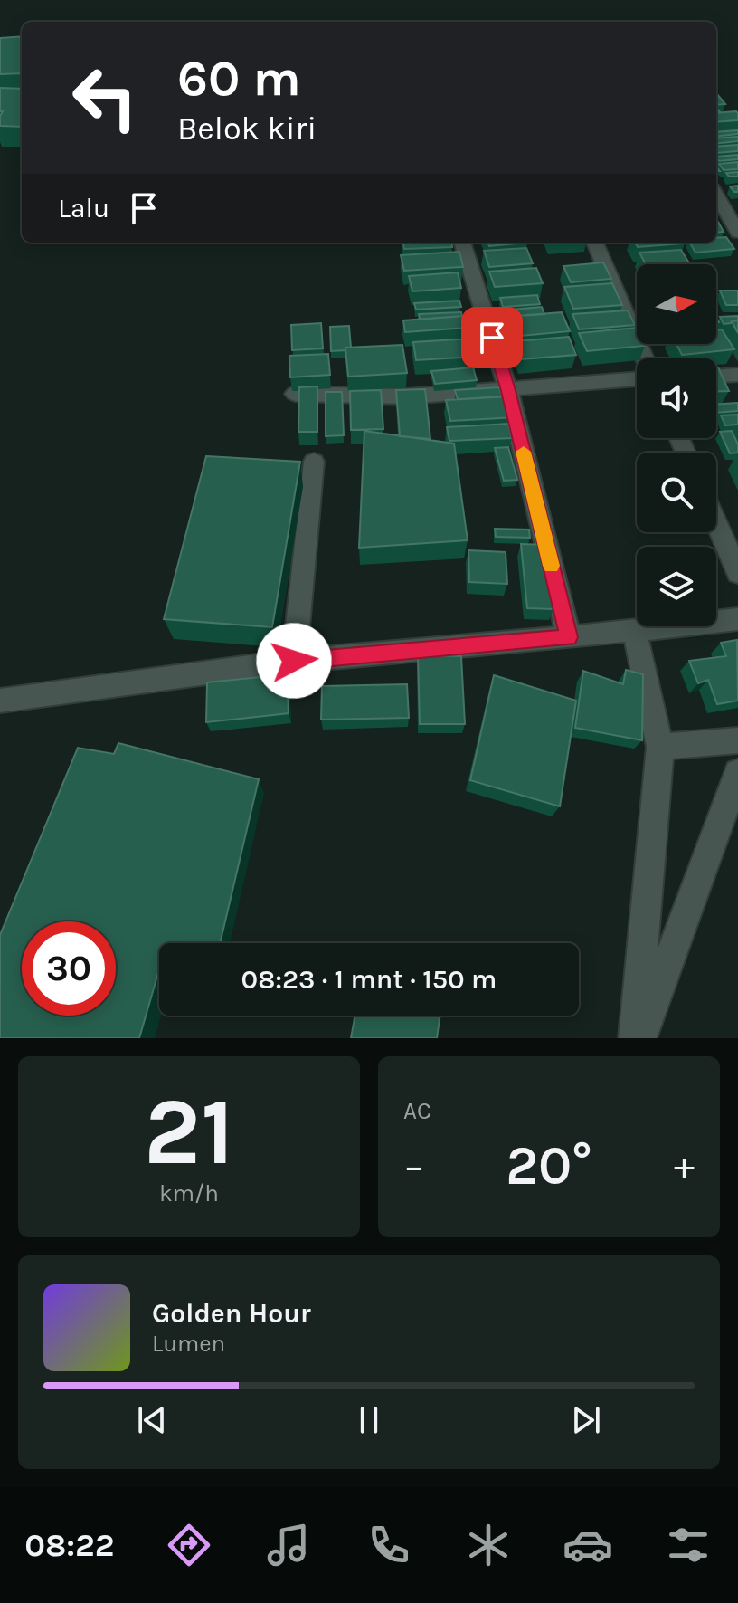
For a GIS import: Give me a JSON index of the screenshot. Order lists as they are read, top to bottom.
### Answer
{
  "north": "right",
  "page": {
    "turn": ["60 m", "Belok kiri"],
    "then": "Lalu",
    "limit": "30",
    "trip": "08:23 · 1 mnt · 150 m",
    "tile": [
      ["21", "km/h"],
      "AC"
    ],
    "heat": ["−", "20°", "+"],
    "song": ["Golden Hour", "Lumen"],
    "tabs": "08:22"
  }
}
